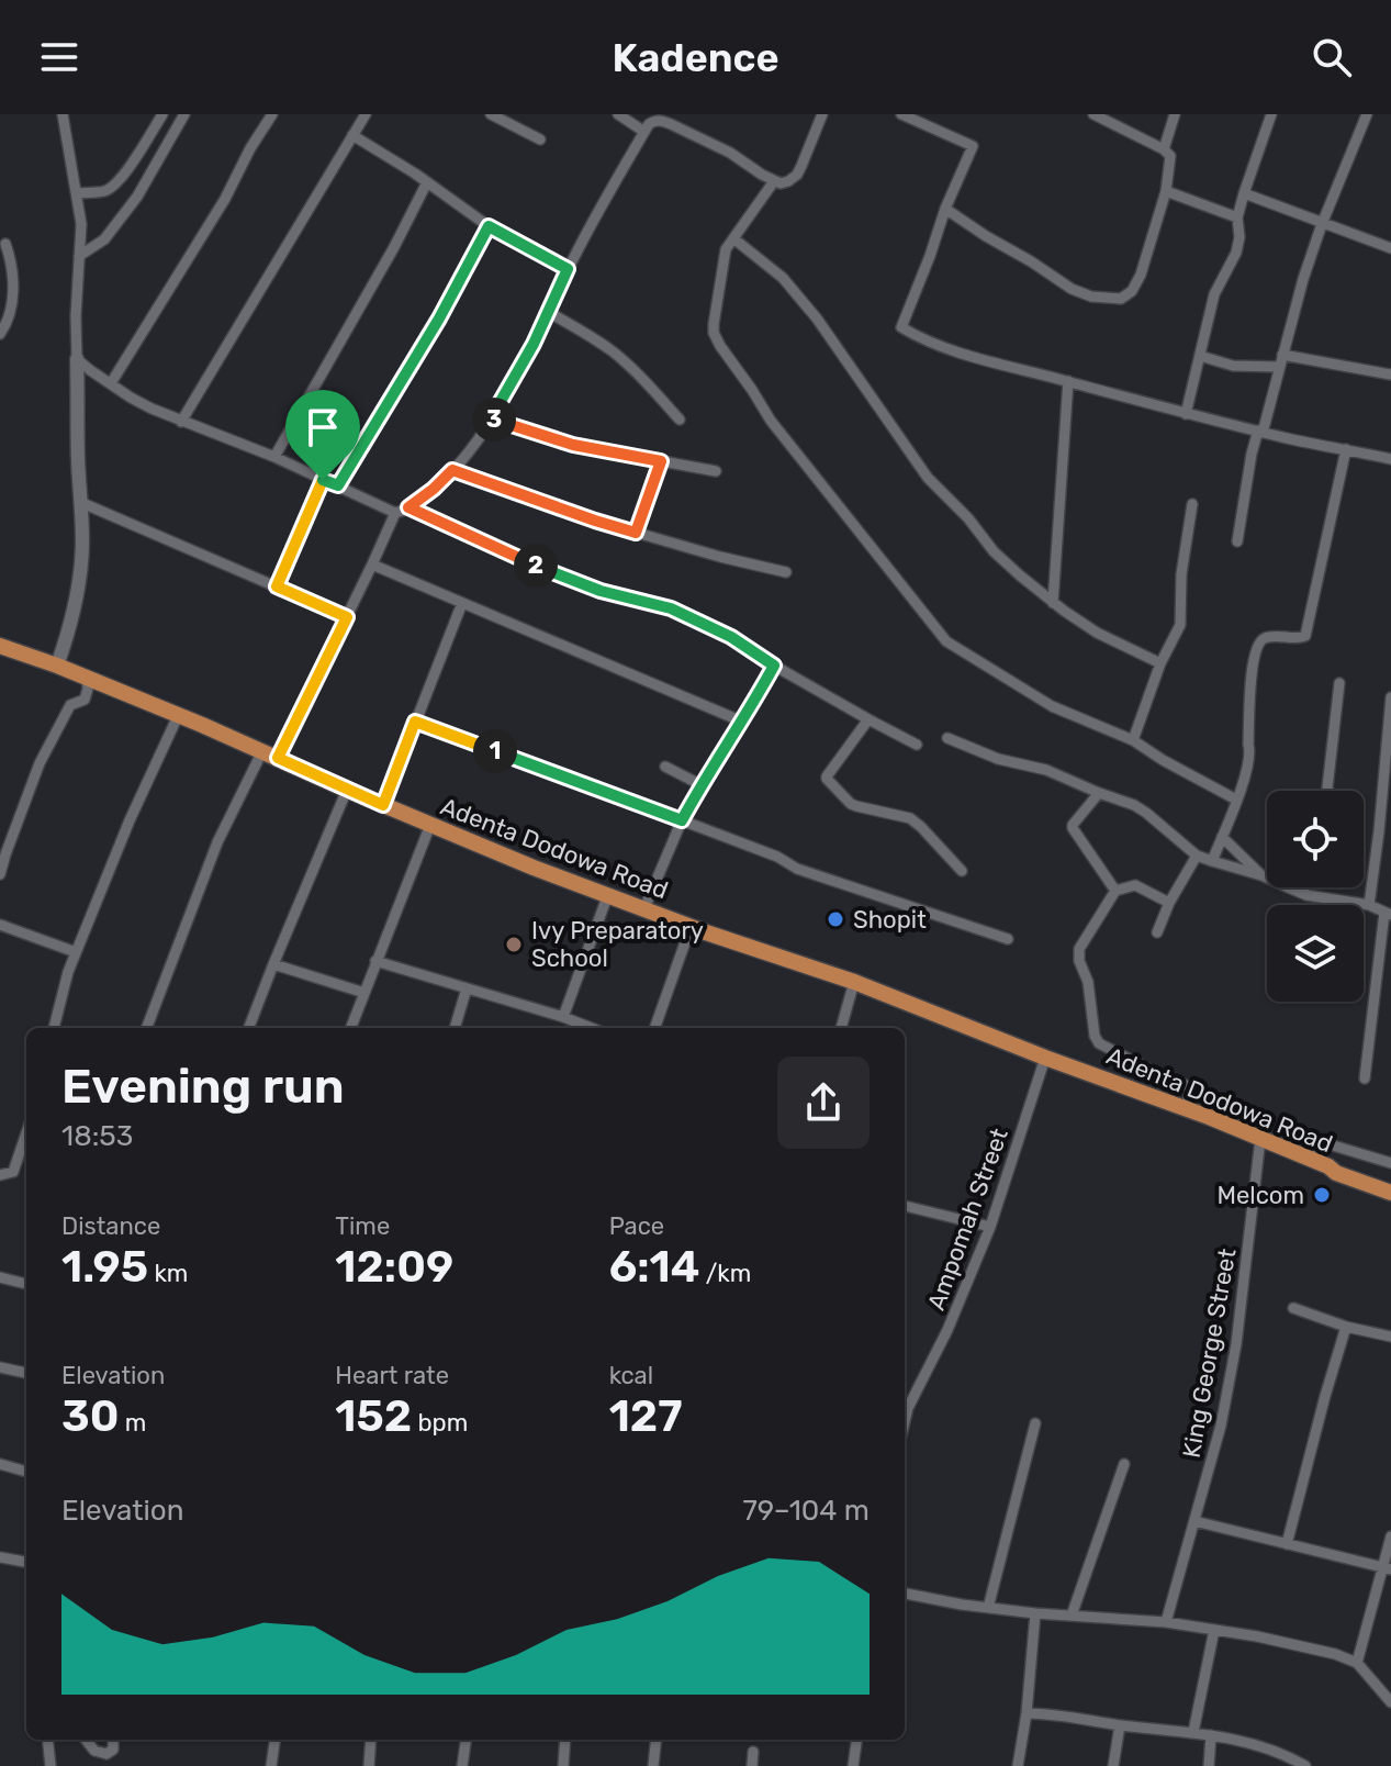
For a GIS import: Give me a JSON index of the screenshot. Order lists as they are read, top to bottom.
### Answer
{
  "streets": {
    "main road": ["Adenta Dodowa Road"],
    "street": ["Ampomah Street", "King George Street"]
  },
  "crossings": [
    ["Adenta Dodowa Road", "Ampomah Street"],
    ["Adenta Dodowa Road", "King George Street"]
  ],
  "places": ["Shopit", "Ivy Preparatory School", "Melcom"],
  "page": {
    "header": "Kadence",
    "pins": ["3", "2", "1"],
    "heading": ["Evening run", "18:53"],
    "stats": [
      ["Distance", "1.95 km"],
      ["Time", "12:09"],
      ["Pace", "6:14 /km"],
      ["Elevation", "30 m"],
      ["Heart rate", "152 bpm"],
      ["kcal", "127"]
    ],
    "chart": ["Elevation", "79–104 m"]
  }
}
